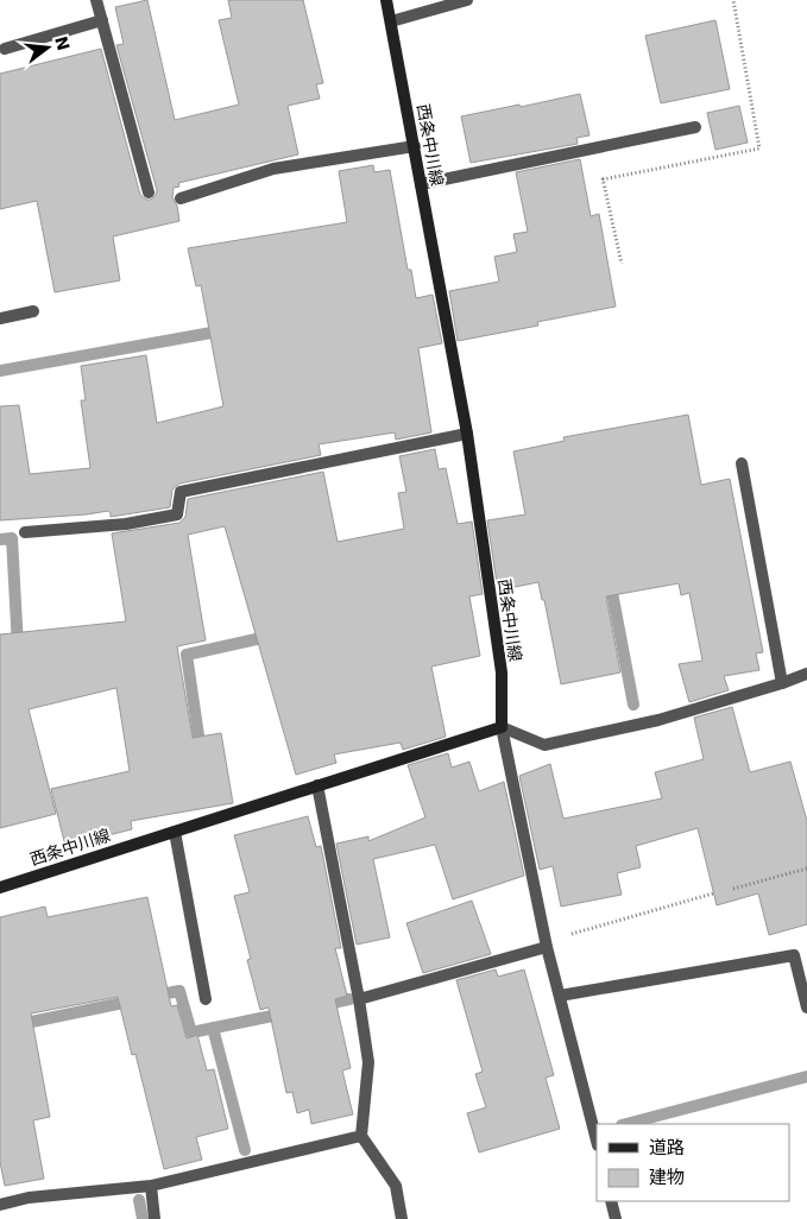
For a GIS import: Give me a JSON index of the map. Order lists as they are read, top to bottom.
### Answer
{
  "streets": {
    "main road": ["西条中川線"]
  },
  "legend": ["道路", "建物"],
  "north": "right"
}
